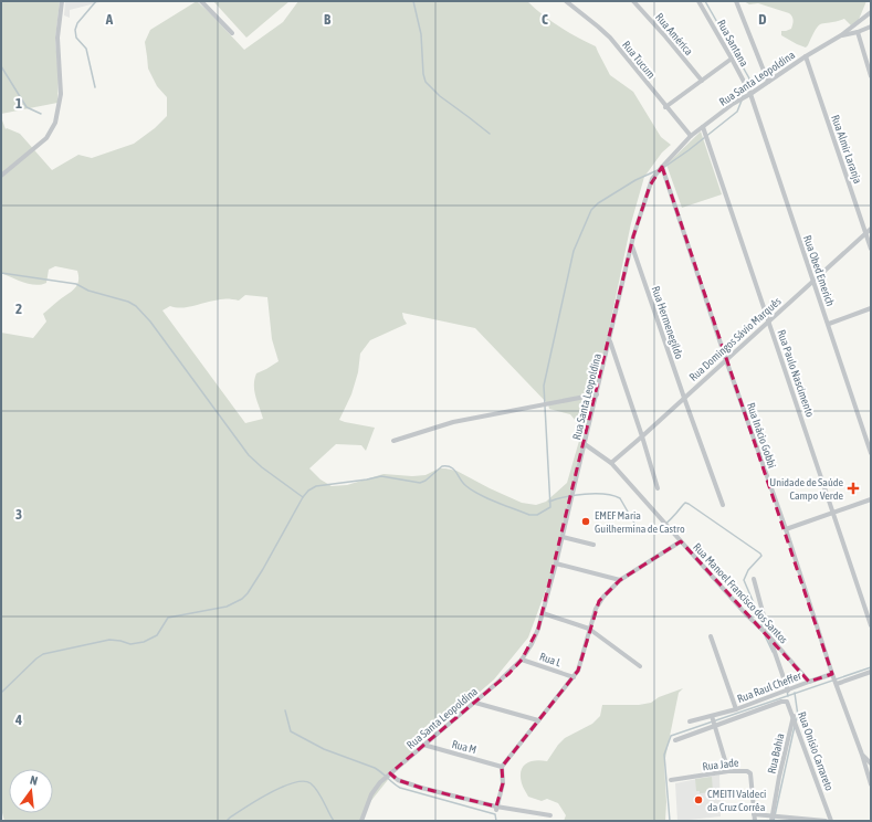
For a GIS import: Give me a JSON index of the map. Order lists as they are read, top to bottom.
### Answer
{
  "streets": {
    "street": [
      "Rua América",
      "Rua Santana",
      "Rua Tucum",
      "Rua Santa Leopoldina",
      "Rua Almir Laranja",
      "Rua Obed Emerich",
      "Rua Hermenegildo",
      "Rua Domingos Sávio Marquês",
      "Rua Paulo Nascimento",
      "Rua Inácio Gobbi",
      "Rua Manoel Francisco dos Santos",
      "Rua L",
      "Rua Raul Cheffer",
      "Rua M",
      "Rua Onísio Carrareto",
      "Rua Bahia",
      "Rua Jade"
    ]
  },
  "crossings": [
    ["Rua Santana", "Rua Santa Leopoldina"],
    ["Rua Santana", "Rua Obed Emerich"],
    ["Rua Tucum", "Rua Santa Leopoldina"],
    ["Rua Santa Leopoldina", "Rua Almir Laranja"],
    ["Rua Santa Leopoldina", "Rua Obed Emerich"],
    ["Rua Santa Leopoldina", "Rua Hermenegildo"],
    ["Rua Santa Leopoldina", "Rua Paulo Nascimento"],
    ["Rua Santa Leopoldina", "Rua Inácio Gobbi"],
    ["Rua Santa Leopoldina", "Rua Manoel Francisco dos Santos"],
    ["Rua Santa Leopoldina", "Rua L"],
    ["Rua Santa Leopoldina", "Rua M"],
    ["Rua Almir Laranja", "Rua Domingos Sávio Marquês"],
    ["Rua Obed Emerich", "Rua Domingos Sávio Marquês"],
    ["Rua Hermenegildo", "Rua Domingos Sávio Marquês"],
    ["Rua Domingos Sávio Marquês", "Rua Paulo Nascimento"],
    ["Rua Domingos Sávio Marquês", "Rua Inácio Gobbi"],
    ["Rua Domingos Sávio Marquês", "Rua Manoel Francisco dos Santos"],
    ["Rua Inácio Gobbi", "Rua Raul Cheffer"],
    ["Rua Manoel Francisco dos Santos", "Rua Raul Cheffer"],
    ["Rua Onísio Carrareto", "Rua Bahia"]
  ],
  "places": {
    "health": ["Unidade de Saúde Campo Verde"],
    "other": ["EMEF Maria Guilhermina de Castro", "CMEITI Valdeci da Cruz Corrêa"]
  },
  "north": "top",
  "grid": {
    "columns": [
      "A",
      "B",
      "C",
      "D"
    ],
    "rows": [
      "1",
      "2",
      "3",
      "4"
    ]
  }
}
